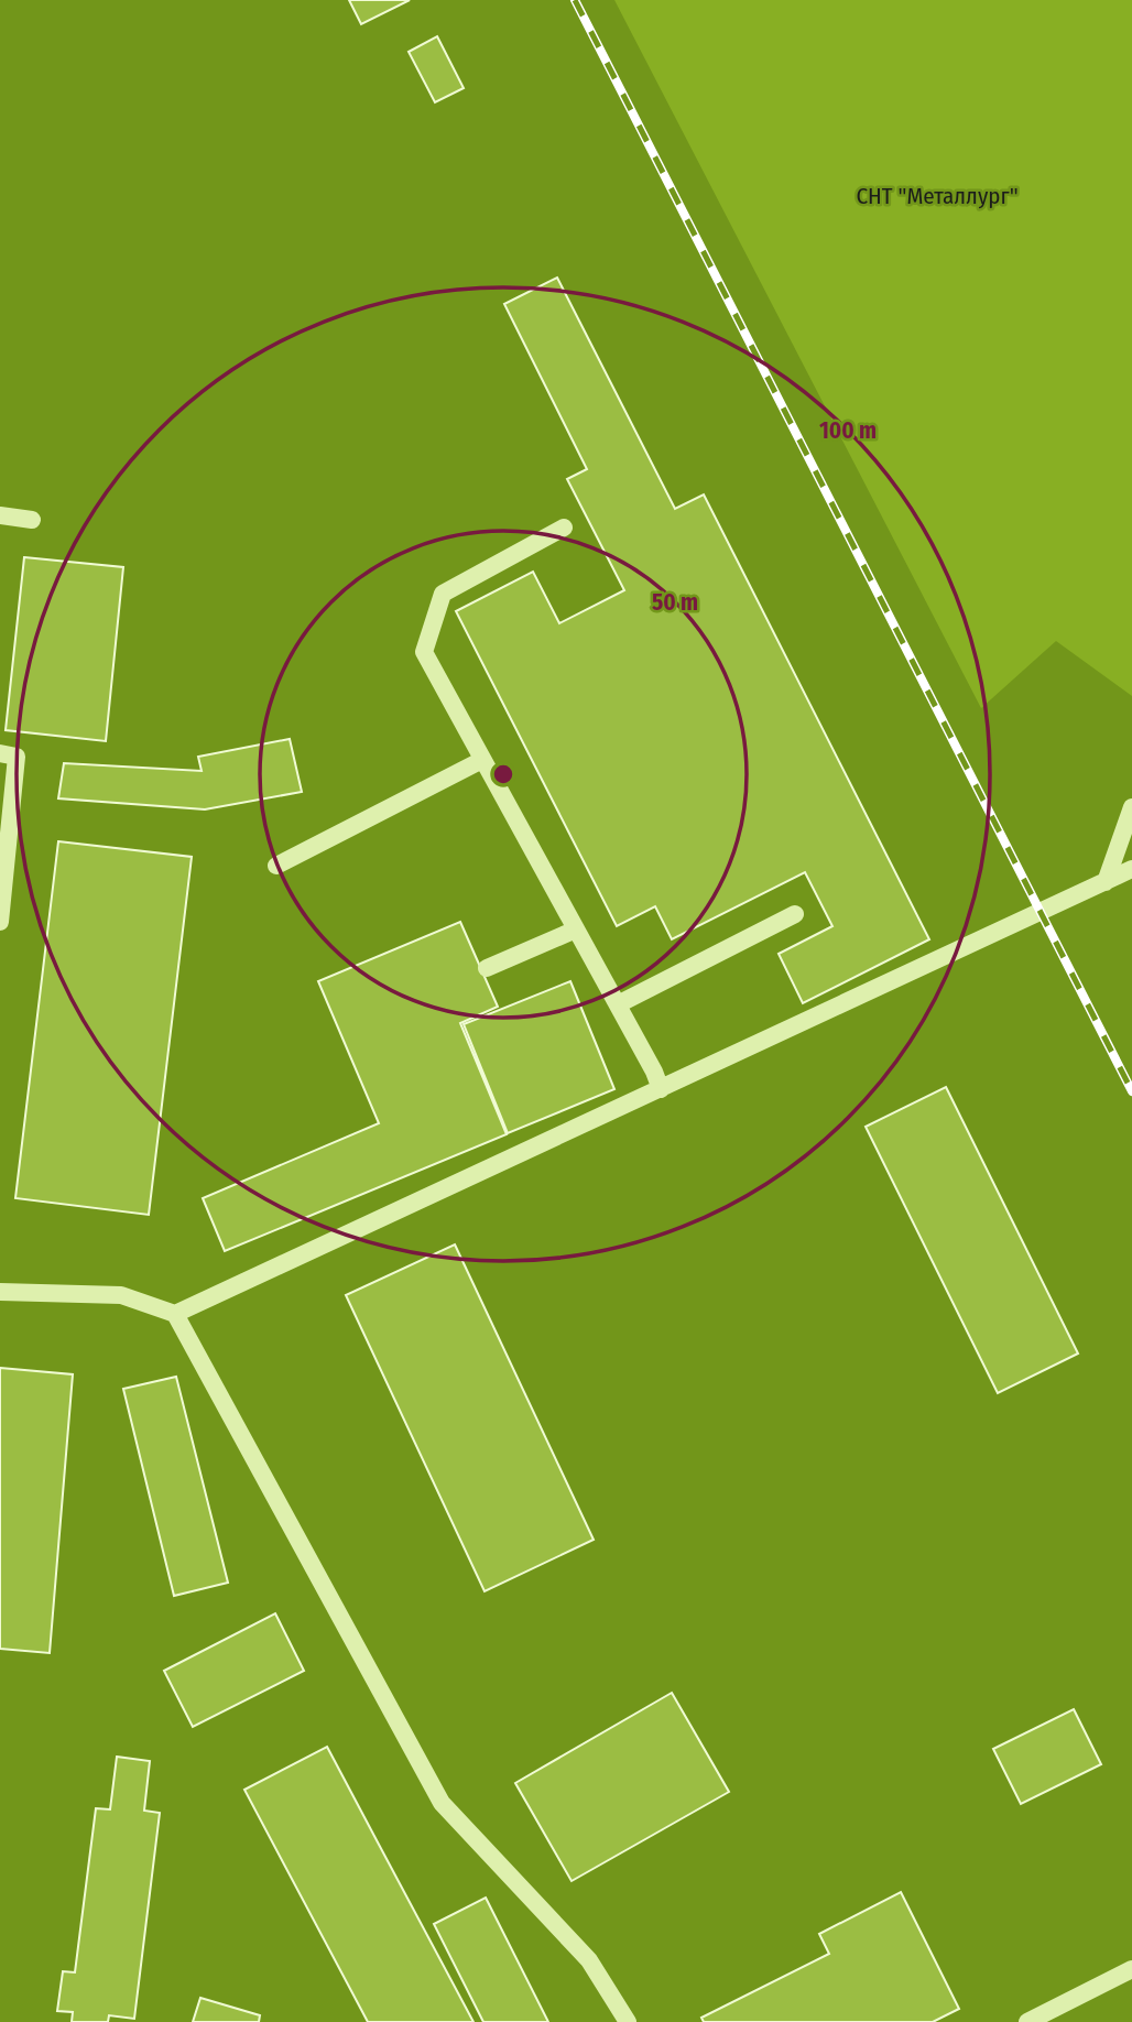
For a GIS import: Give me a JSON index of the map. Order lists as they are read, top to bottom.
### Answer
{
  "parks": ["СНТ \"Металлург\""],
  "rings": ["100 m", "50 m"]
}
